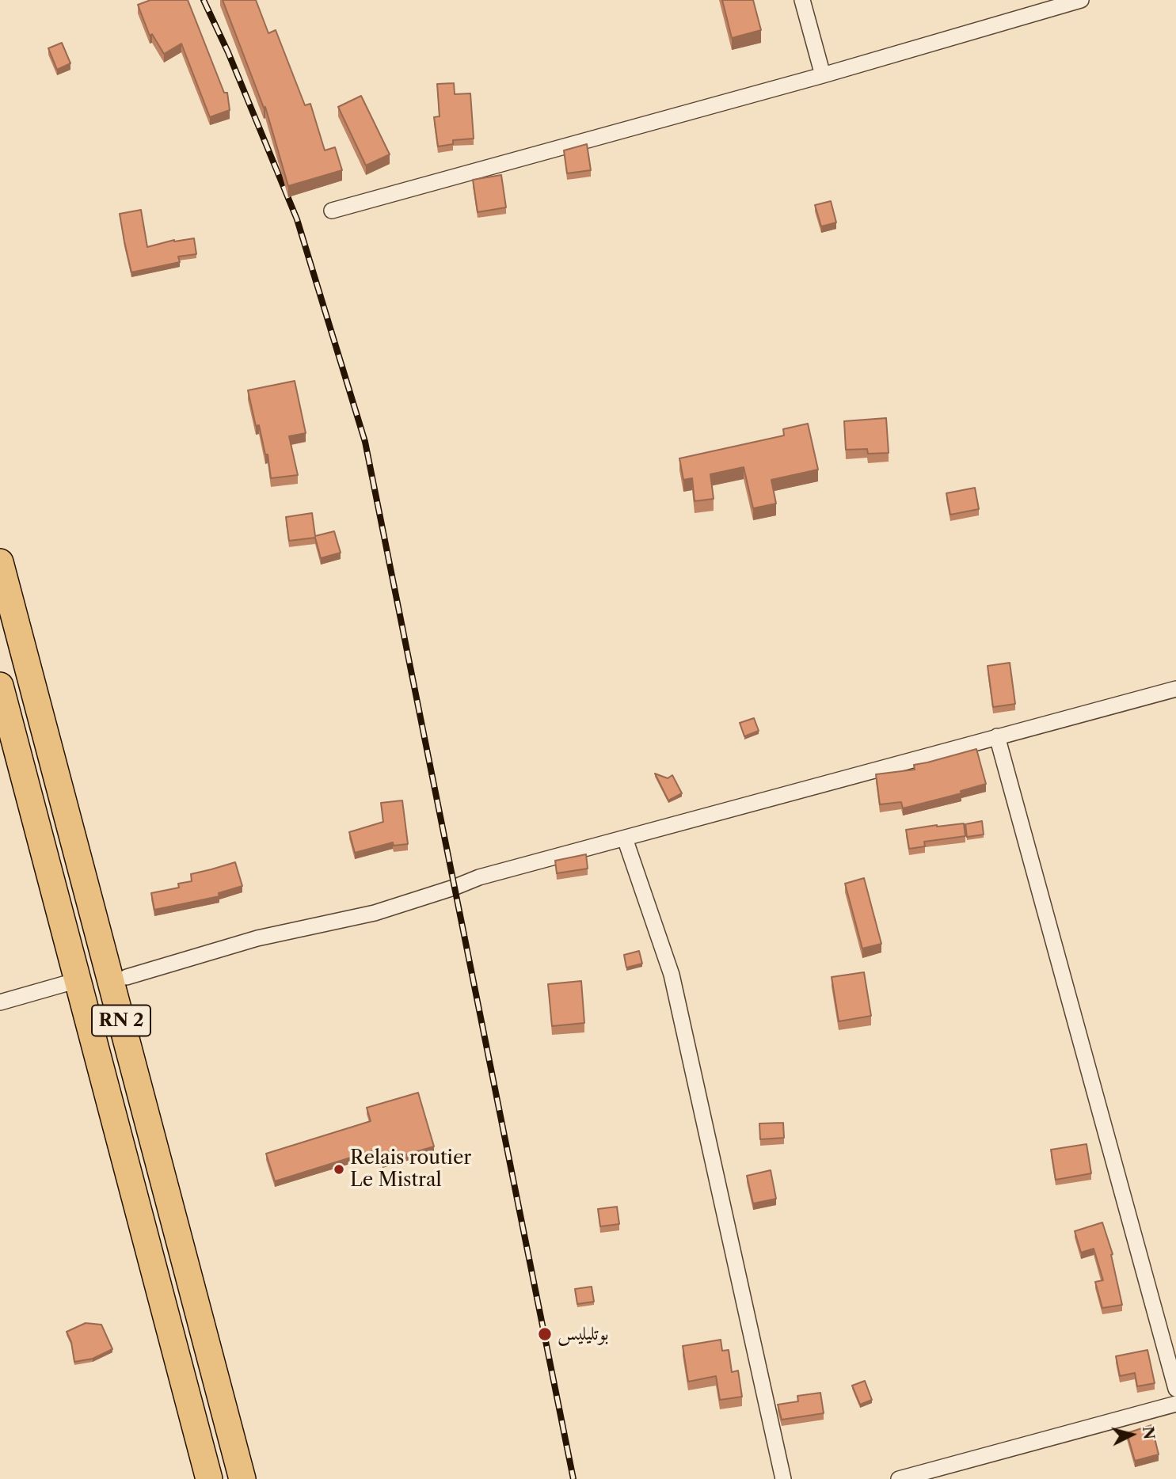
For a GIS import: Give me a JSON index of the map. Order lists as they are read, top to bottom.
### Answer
{
  "streets": {
    "highway": ["RN 2"]
  },
  "places": ["Relais routier Le Mistral", "بوتليليس"],
  "north": "right"
}
